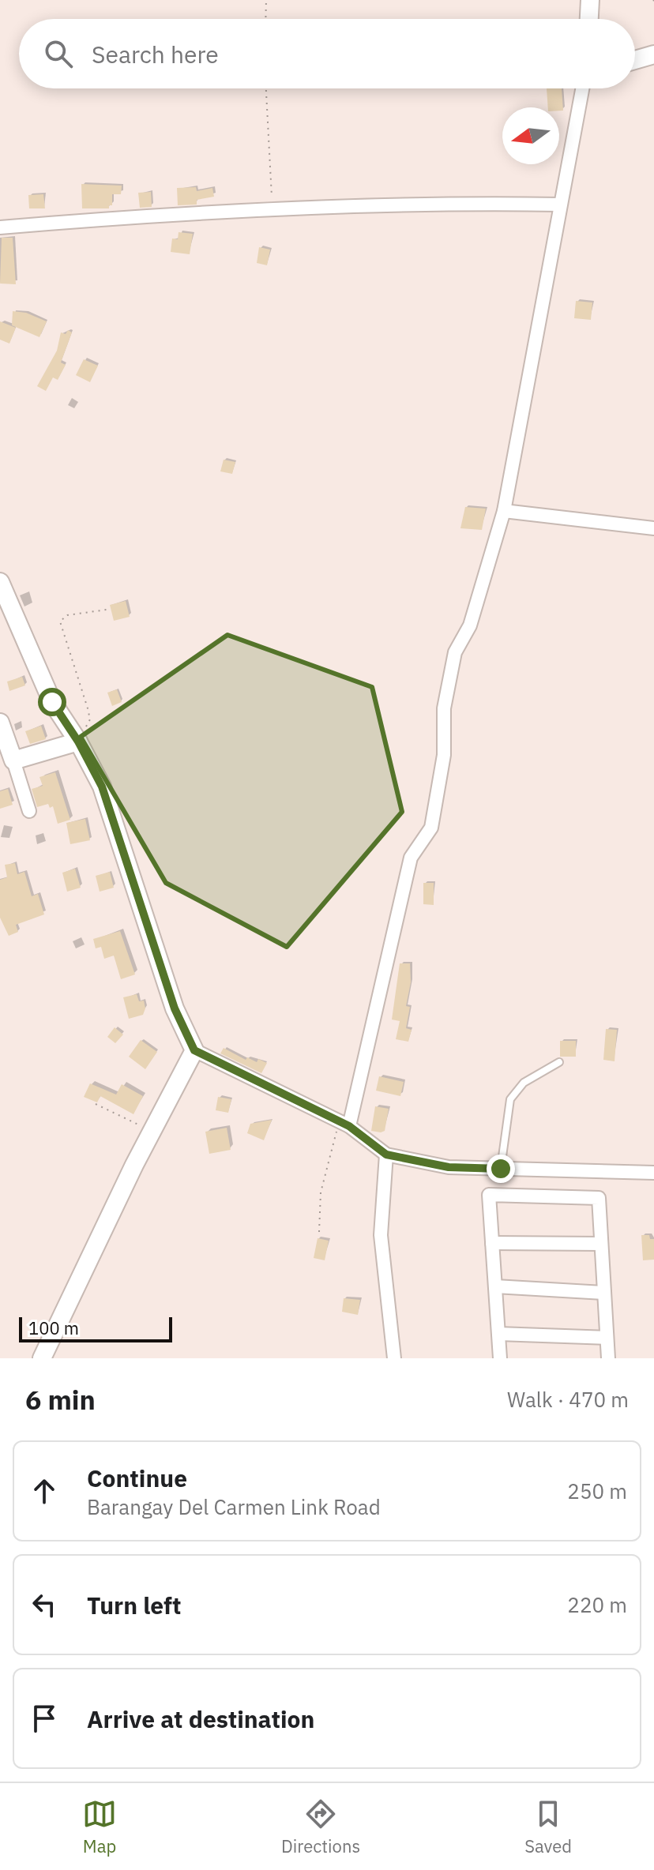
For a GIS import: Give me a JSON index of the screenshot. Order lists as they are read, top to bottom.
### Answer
{
  "scale_bar": "100 m",
  "north": "left",
  "page": {
    "search": "Search here",
    "scale": "100 m",
    "heading": ["6 min", "Walk · 470 m"],
    "list": [
      ["Continue", "Barangay Del Carmen Link Road", "250 m"],
      ["Turn left", "220 m"],
      "Arrive at destination"
    ],
    "nav": ["Map", "Directions", "Saved"]
  }
}
